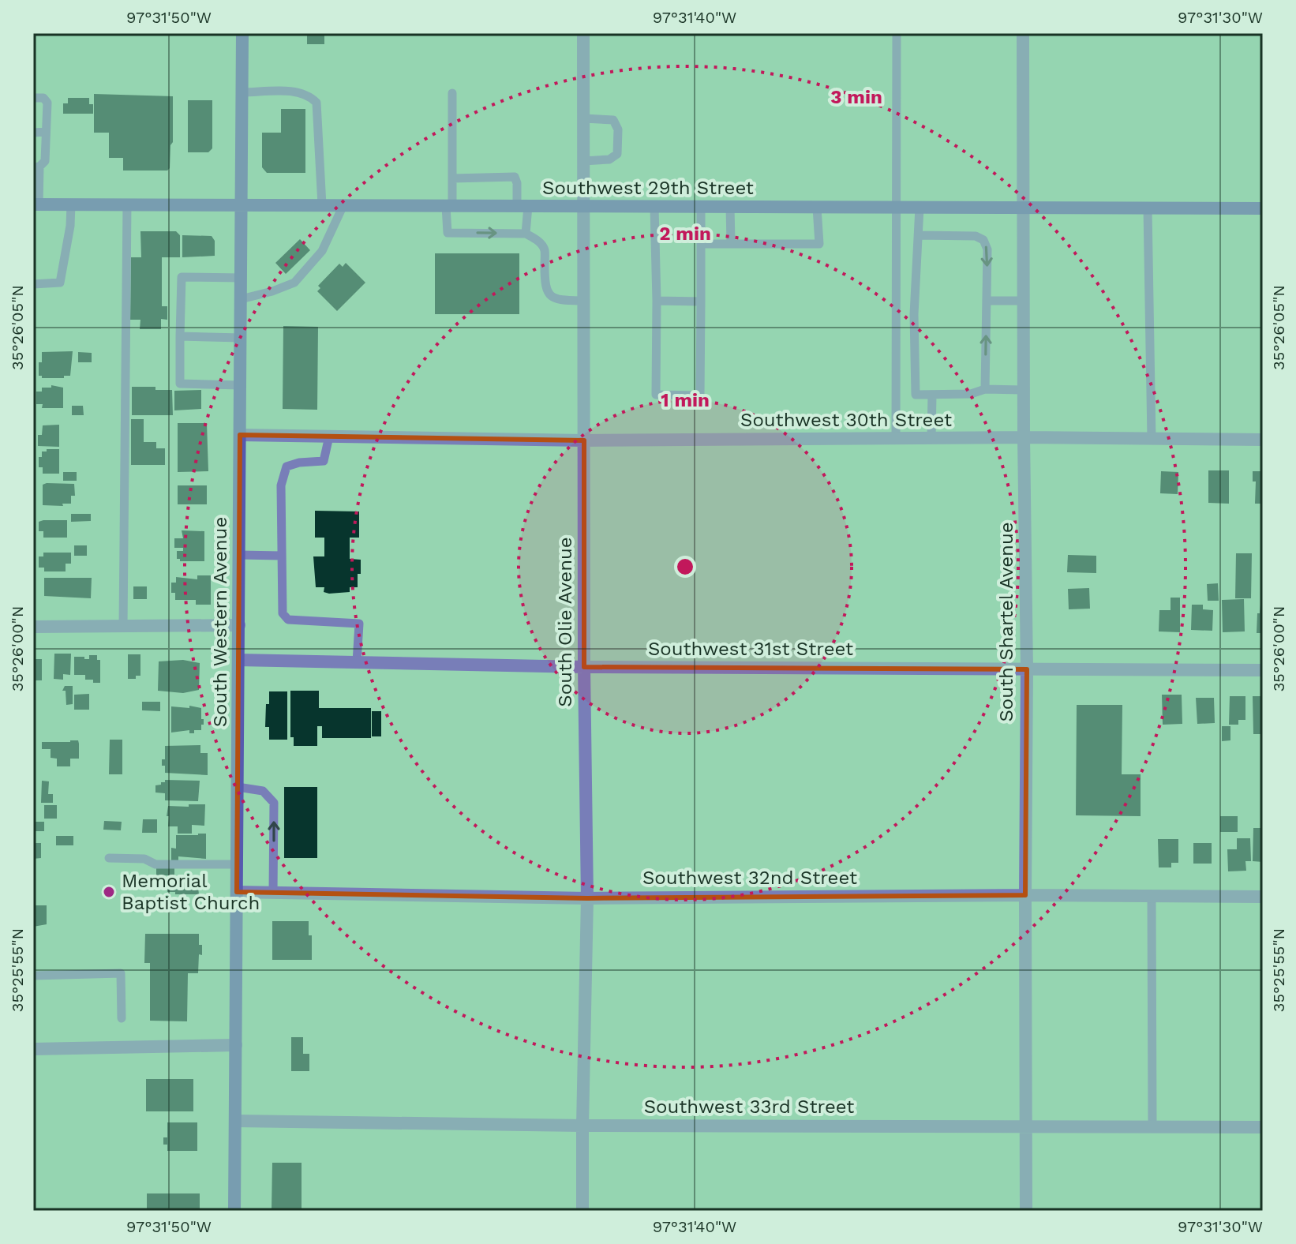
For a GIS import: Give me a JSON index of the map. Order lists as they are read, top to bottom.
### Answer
{
  "streets": {
    "main road": ["Southwest 29th Street", "South Western Avenue"],
    "street": [
      "Southwest 30th Street",
      "South Olie Avenue",
      "South Shartel Avenue",
      "Southwest 31st Street",
      "Southwest 32nd Street",
      "Southwest 33rd Street"
    ]
  },
  "crossings": [
    ["Southwest 29th Street", "South Western Avenue"],
    ["Southwest 29th Street", "South Olie Avenue"],
    ["Southwest 29th Street", "South Shartel Avenue"],
    ["Southwest 30th Street", "South Western Avenue"],
    ["Southwest 30th Street", "South Olie Avenue"],
    ["Southwest 30th Street", "South Shartel Avenue"],
    ["South Western Avenue", "Southwest 31st Street"],
    ["South Western Avenue", "Southwest 32nd Street"],
    ["South Western Avenue", "Southwest 33rd Street"],
    ["South Olie Avenue", "Southwest 31st Street"],
    ["South Olie Avenue", "Southwest 32nd Street"],
    ["South Olie Avenue", "Southwest 33rd Street"],
    ["South Shartel Avenue", "Southwest 31st Street"],
    ["South Shartel Avenue", "Southwest 32nd Street"],
    ["South Shartel Avenue", "Southwest 33rd Street"]
  ],
  "places": ["Memorial Baptist Church"],
  "coordinates": [
    "97°31'50\"W",
    "97°31'40\"W",
    "97°31'30\"W",
    "35°26'05\"N",
    "35°26'00\"N",
    "35°25'55\"N"
  ],
  "rings": ["3 min", "2 min", "1 min"]
}
